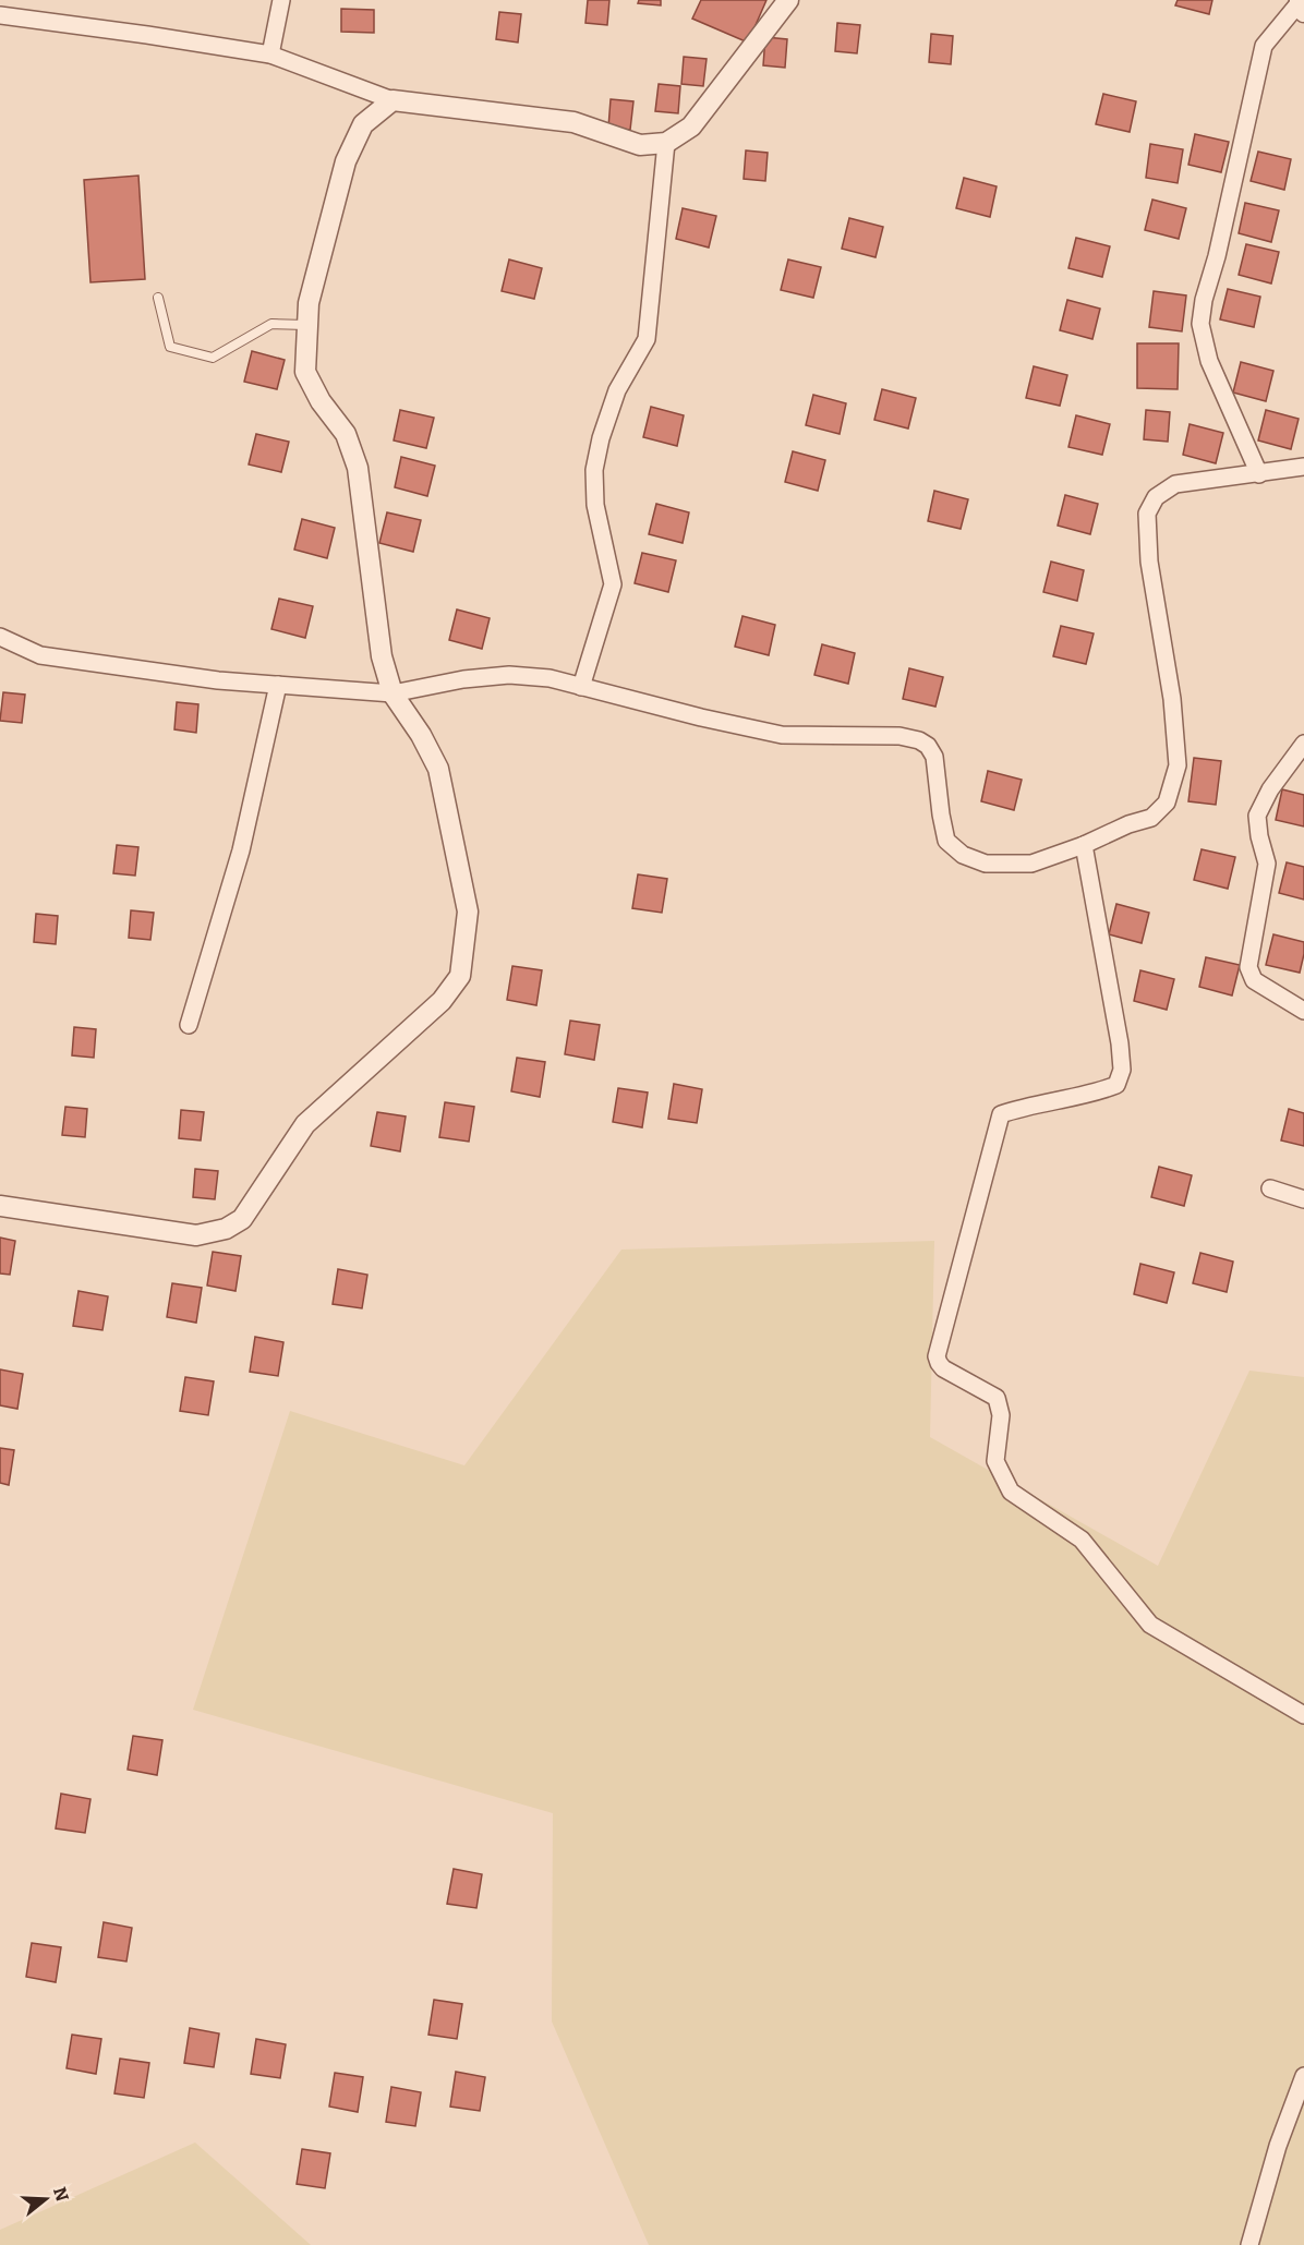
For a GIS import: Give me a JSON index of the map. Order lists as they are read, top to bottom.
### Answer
{
  "north": "right"
}
